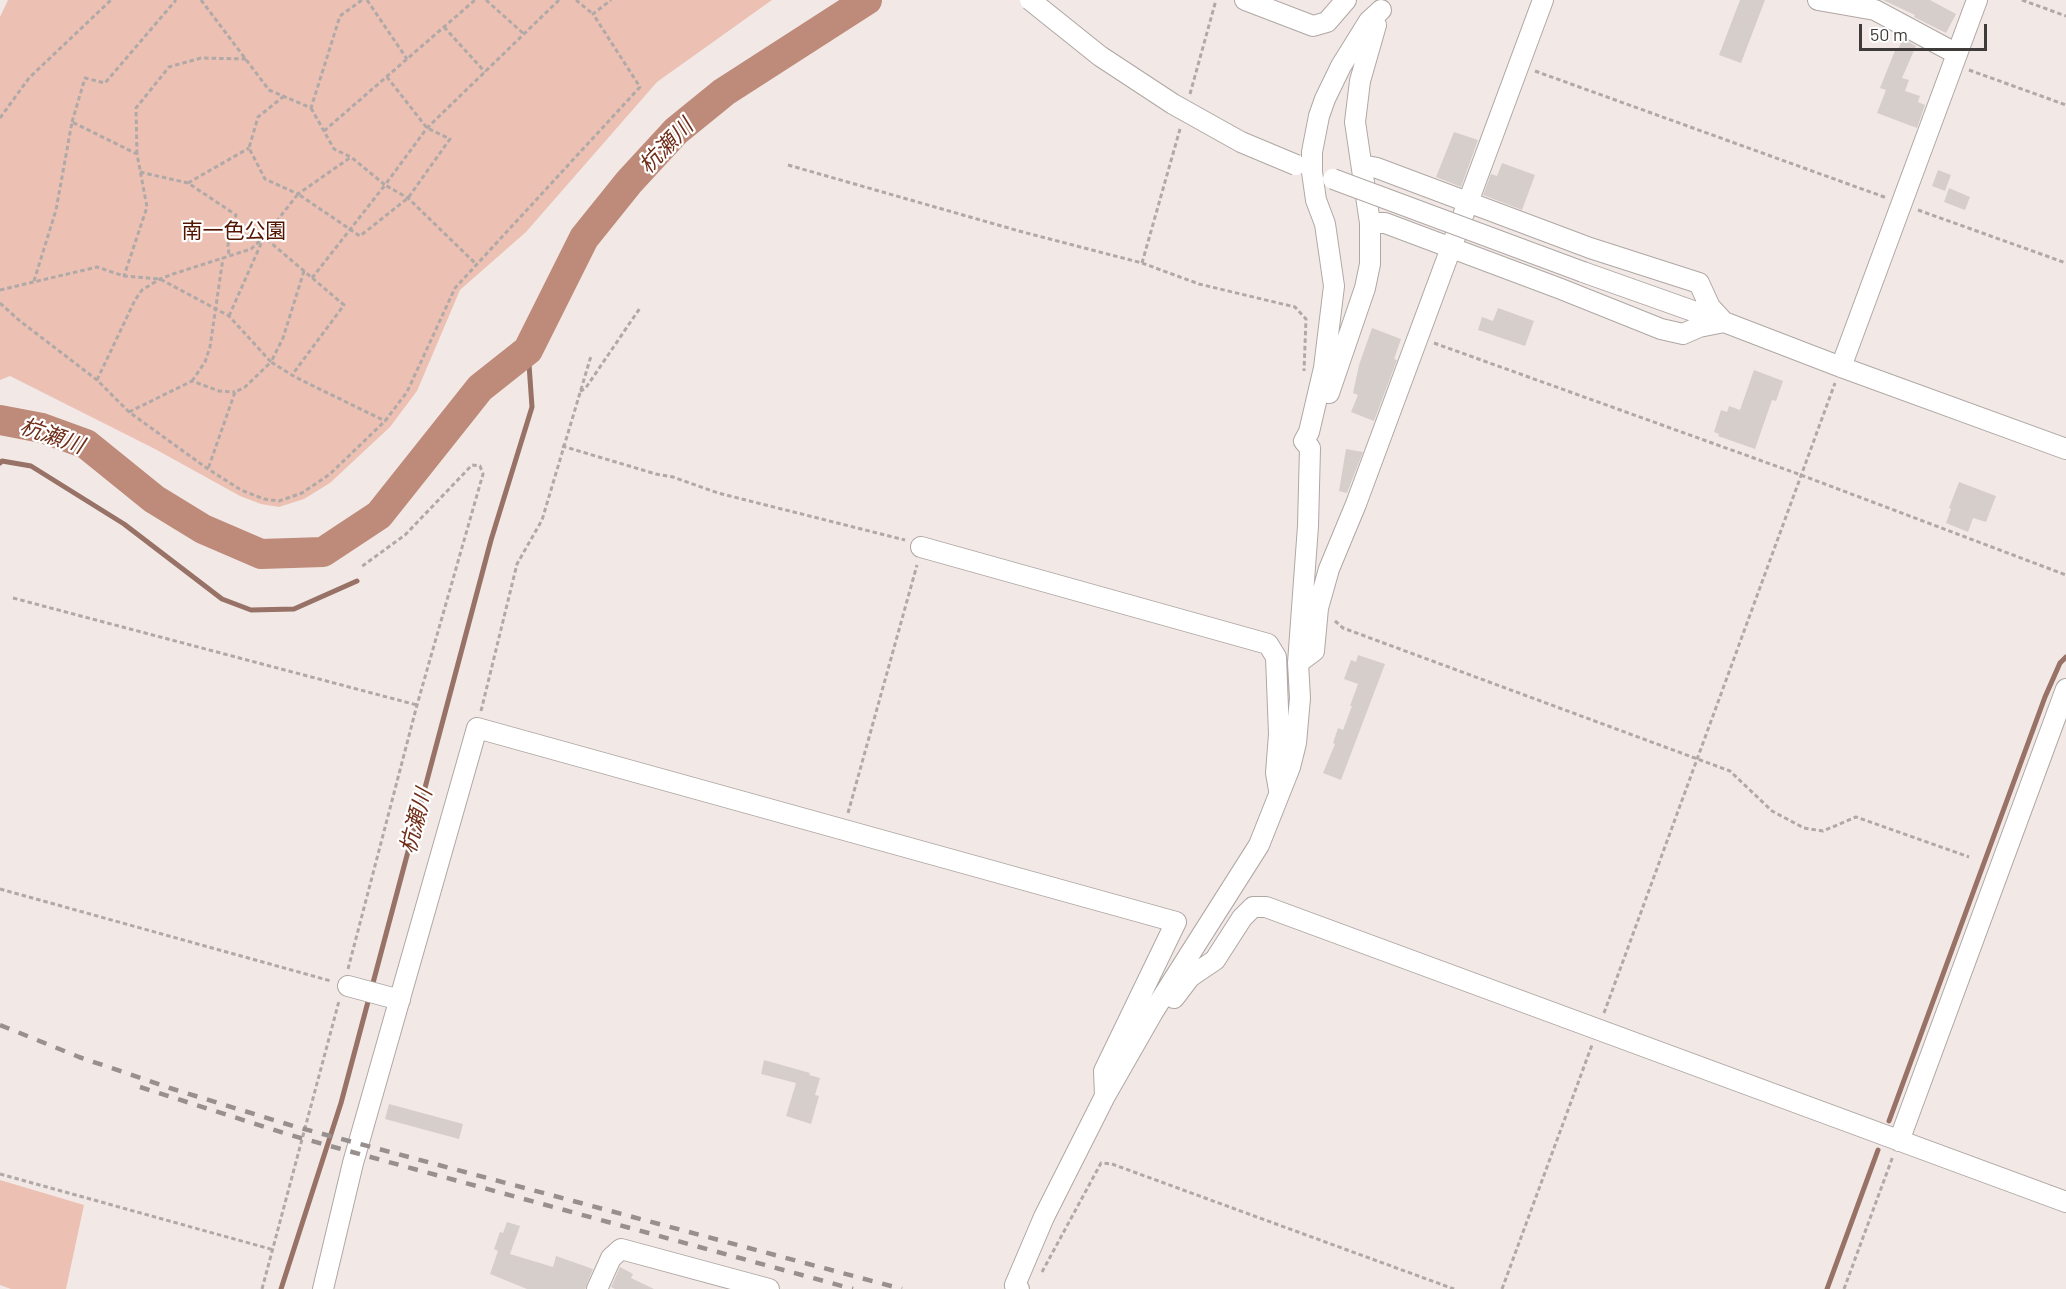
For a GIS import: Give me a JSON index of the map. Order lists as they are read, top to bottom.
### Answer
{
  "water": ["杭瀬川"],
  "parks": ["南一色公園"],
  "scale_bar": "50 m"
}
